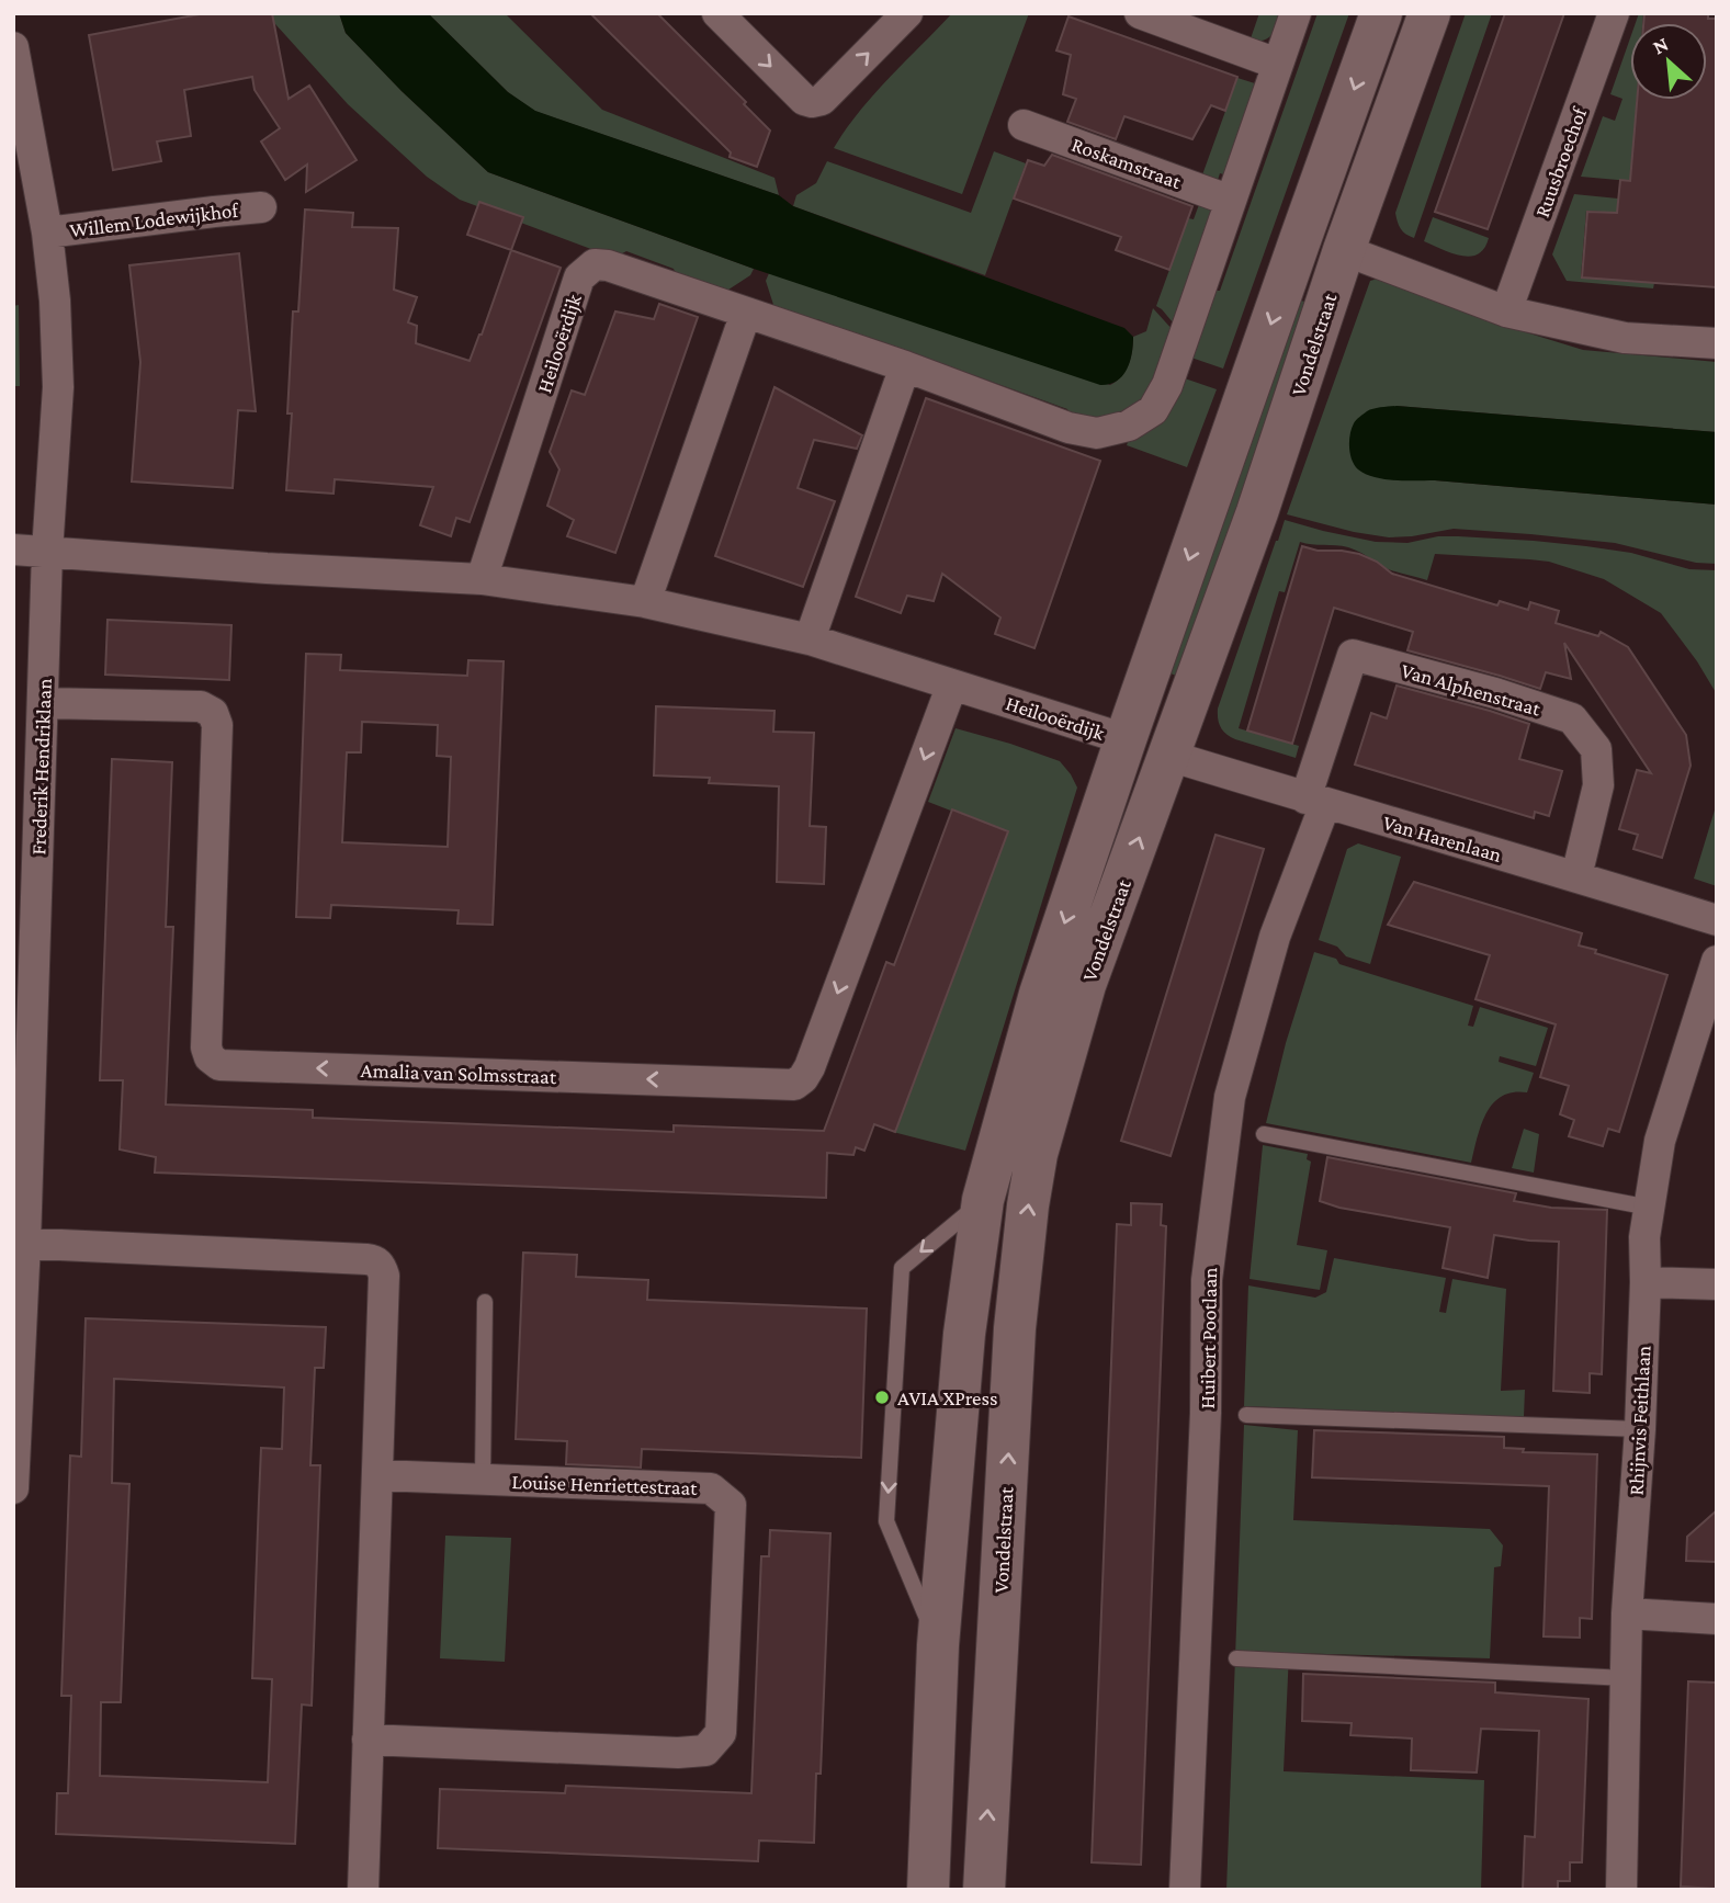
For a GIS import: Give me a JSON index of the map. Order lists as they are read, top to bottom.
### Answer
{
  "streets": {
    "street": [
      "Roskamstraat",
      "Ruusbroechof",
      "Willem Lodewijkhof",
      "Heilooërdijk",
      "Vondelstraat",
      "Van Alphenstraat",
      "Frederik Hendriklaan",
      "Van Harenlaan",
      "Amalia van Solmsstraat",
      "Huibert Pootlaan",
      "Rhijnvis Feithlaan",
      "Louise Henriettestraat"
    ]
  },
  "crossings": [
    ["Roskamstraat", "Heilooërdijk"],
    ["Willem Lodewijkhof", "Frederik Hendriklaan"],
    ["Heilooërdijk", "Vondelstraat"],
    ["Heilooërdijk", "Frederik Hendriklaan"],
    ["Heilooërdijk", "Amalia van Solmsstraat"],
    ["Vondelstraat", "Van Harenlaan"],
    ["Van Alphenstraat", "Van Harenlaan"],
    ["Van Alphenstraat", "Huibert Pootlaan"],
    ["Frederik Hendriklaan", "Amalia van Solmsstraat"],
    ["Van Harenlaan", "Huibert Pootlaan"]
  ],
  "places": ["AVIA XPress"],
  "north": "top left"
}
